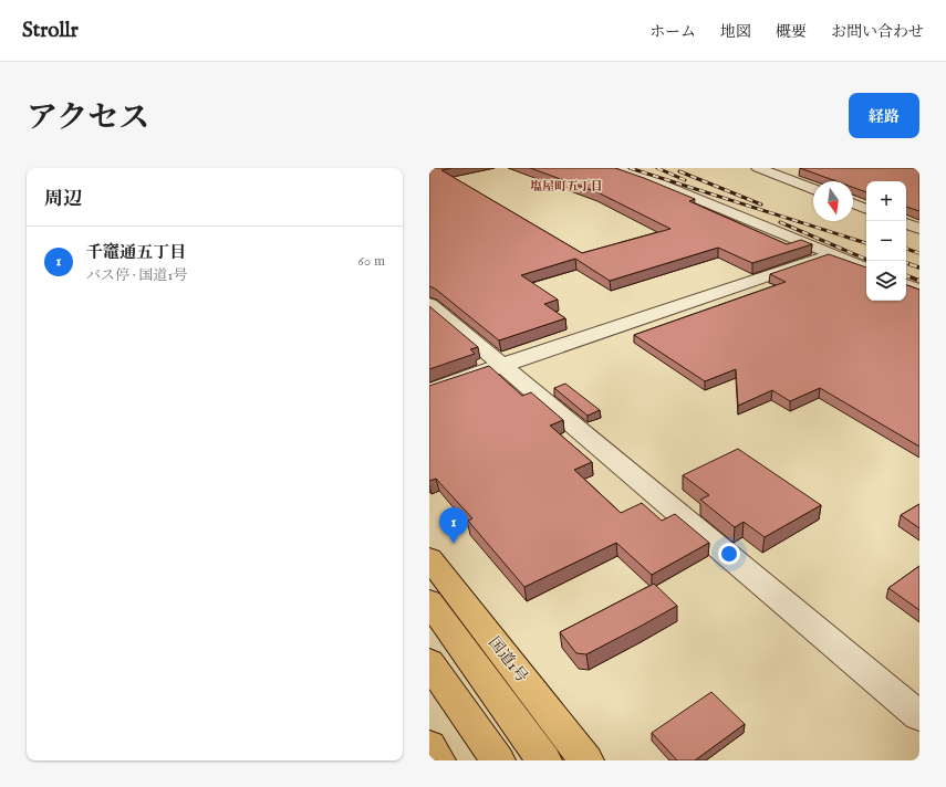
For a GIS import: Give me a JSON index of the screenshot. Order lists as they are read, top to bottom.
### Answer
{
  "streets": {
    "highway": ["国道1号"]
  },
  "districts": ["塩屋町五丁目"],
  "north": "bottom",
  "page": {
    "header": "Strollr",
    "nav": [
      "ホーム",
      "地図",
      "概要",
      "お問い合わせ"
    ],
    "title": "アクセス",
    "buttons": "経路",
    "heading": "周辺",
    "map_buttons": ["+", "−"],
    "list": [
      {
        "mark": "1",
        "name": "千竈通五丁目",
        "note": "バス停 · 国道1号",
        "value": "60 m"
      }
    ],
    "pins": "1"
  }
}
